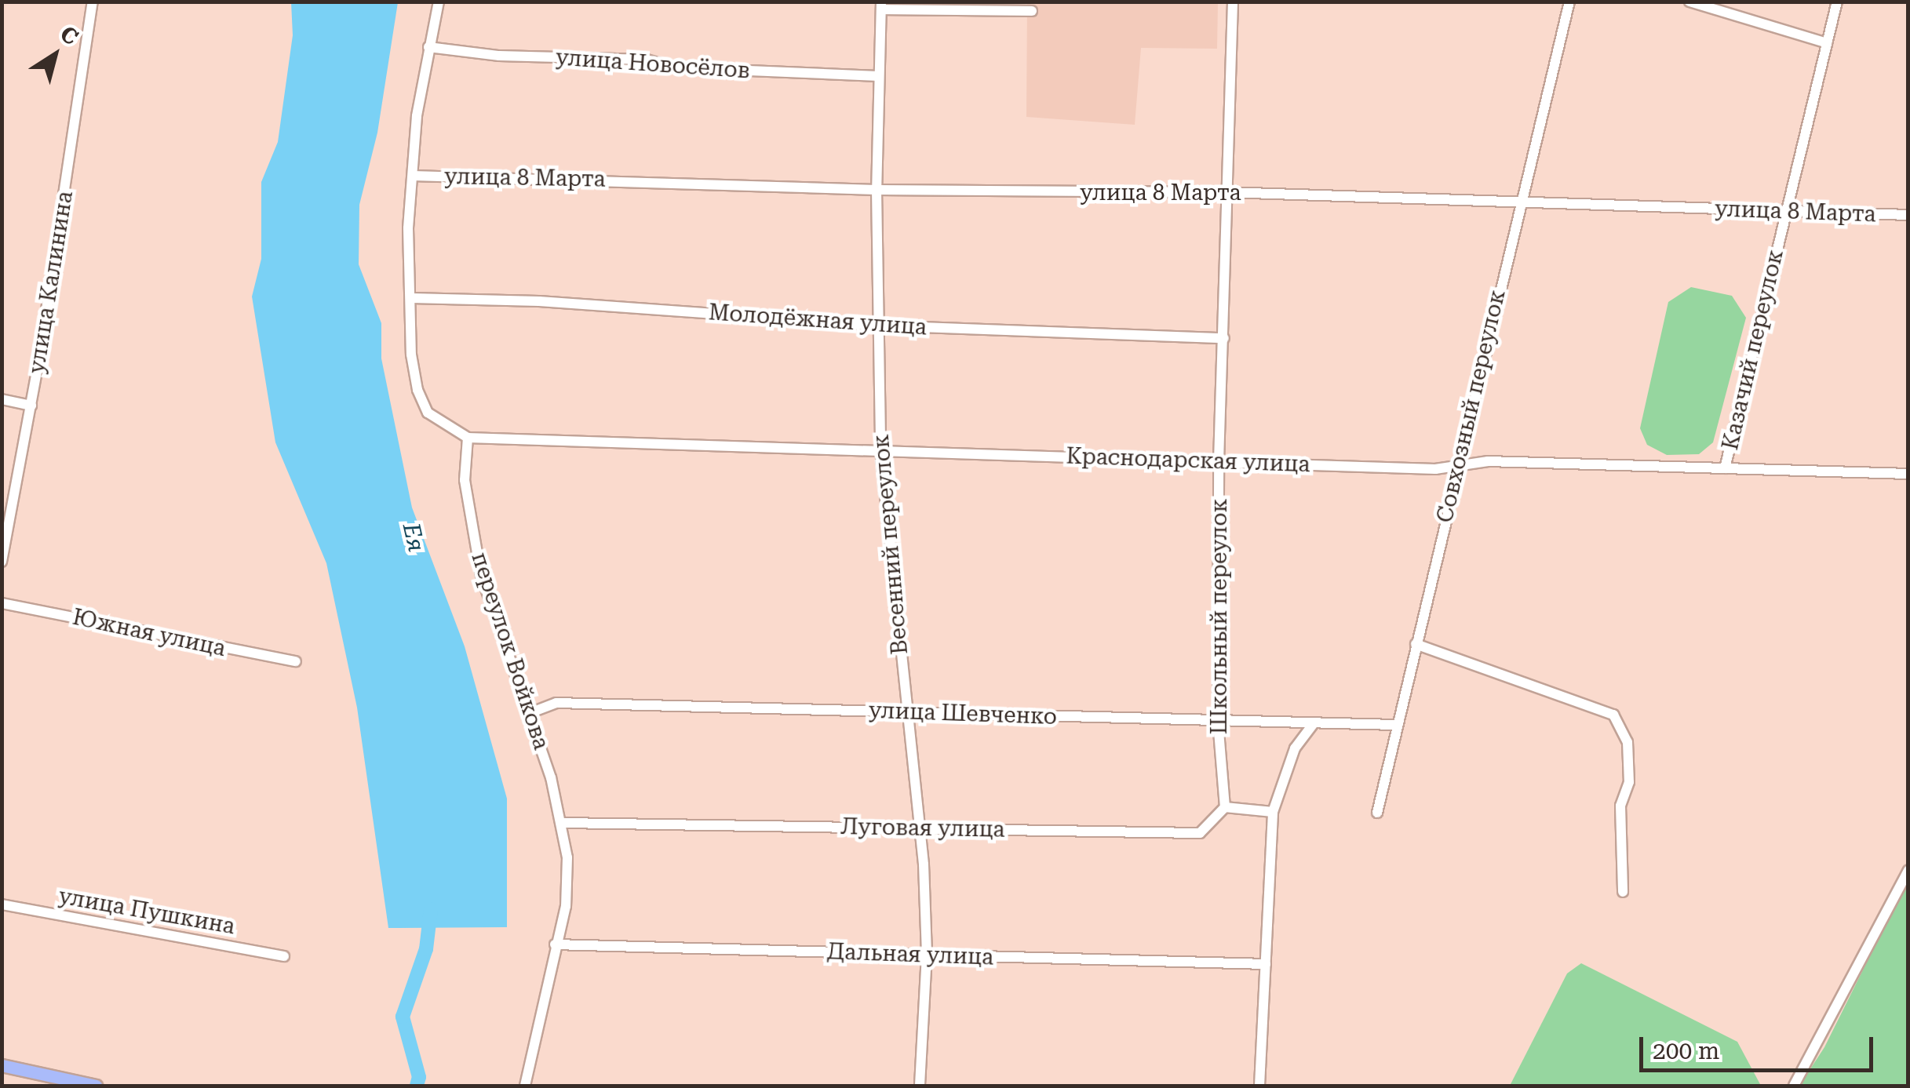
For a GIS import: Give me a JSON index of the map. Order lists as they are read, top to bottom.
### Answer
{
  "streets": {
    "street": [
      "улица Новосёлов",
      "улица 8 Марта",
      "улица Калинина",
      "Молодёжная улица",
      "Казачий переулок",
      "Совхозный переулок",
      "Краснодарская улица",
      "Весенний переулок",
      "Школьный переулок",
      "Южная улица",
      "переулок Войкова",
      "улица Шевченко",
      "Луговая улица",
      "улица Пушкина",
      "Дальная улица"
    ]
  },
  "crossings": [
    ["улица Новосёлов", "Весенний переулок"],
    ["улица 8 Марта", "Казачий переулок"],
    ["улица 8 Марта", "Совхозный переулок"],
    ["улица 8 Марта", "Весенний переулок"],
    ["улица 8 Марта", "Школьный переулок"],
    ["Молодёжная улица", "Весенний переулок"],
    ["Молодёжная улица", "Школьный переулок"],
    ["Казачий переулок", "Краснодарская улица"],
    ["Совхозный переулок", "Краснодарская улица"],
    ["Совхозный переулок", "улица Шевченко"],
    ["Краснодарская улица", "Весенний переулок"],
    ["Краснодарская улица", "Школьный переулок"],
    ["Краснодарская улица", "переулок Войкова"],
    ["Весенний переулок", "улица Шевченко"],
    ["Весенний переулок", "Луговая улица"],
    ["Весенний переулок", "Дальная улица"],
    ["Школьный переулок", "улица Шевченко"],
    ["Школьный переулок", "Луговая улица"],
    ["переулок Войкова", "улица Шевченко"],
    ["переулок Войкова", "Луговая улица"],
    ["переулок Войкова", "Дальная улица"]
  ],
  "water": ["Ея"],
  "scale_bar": "200 m",
  "north": "top right"
}
